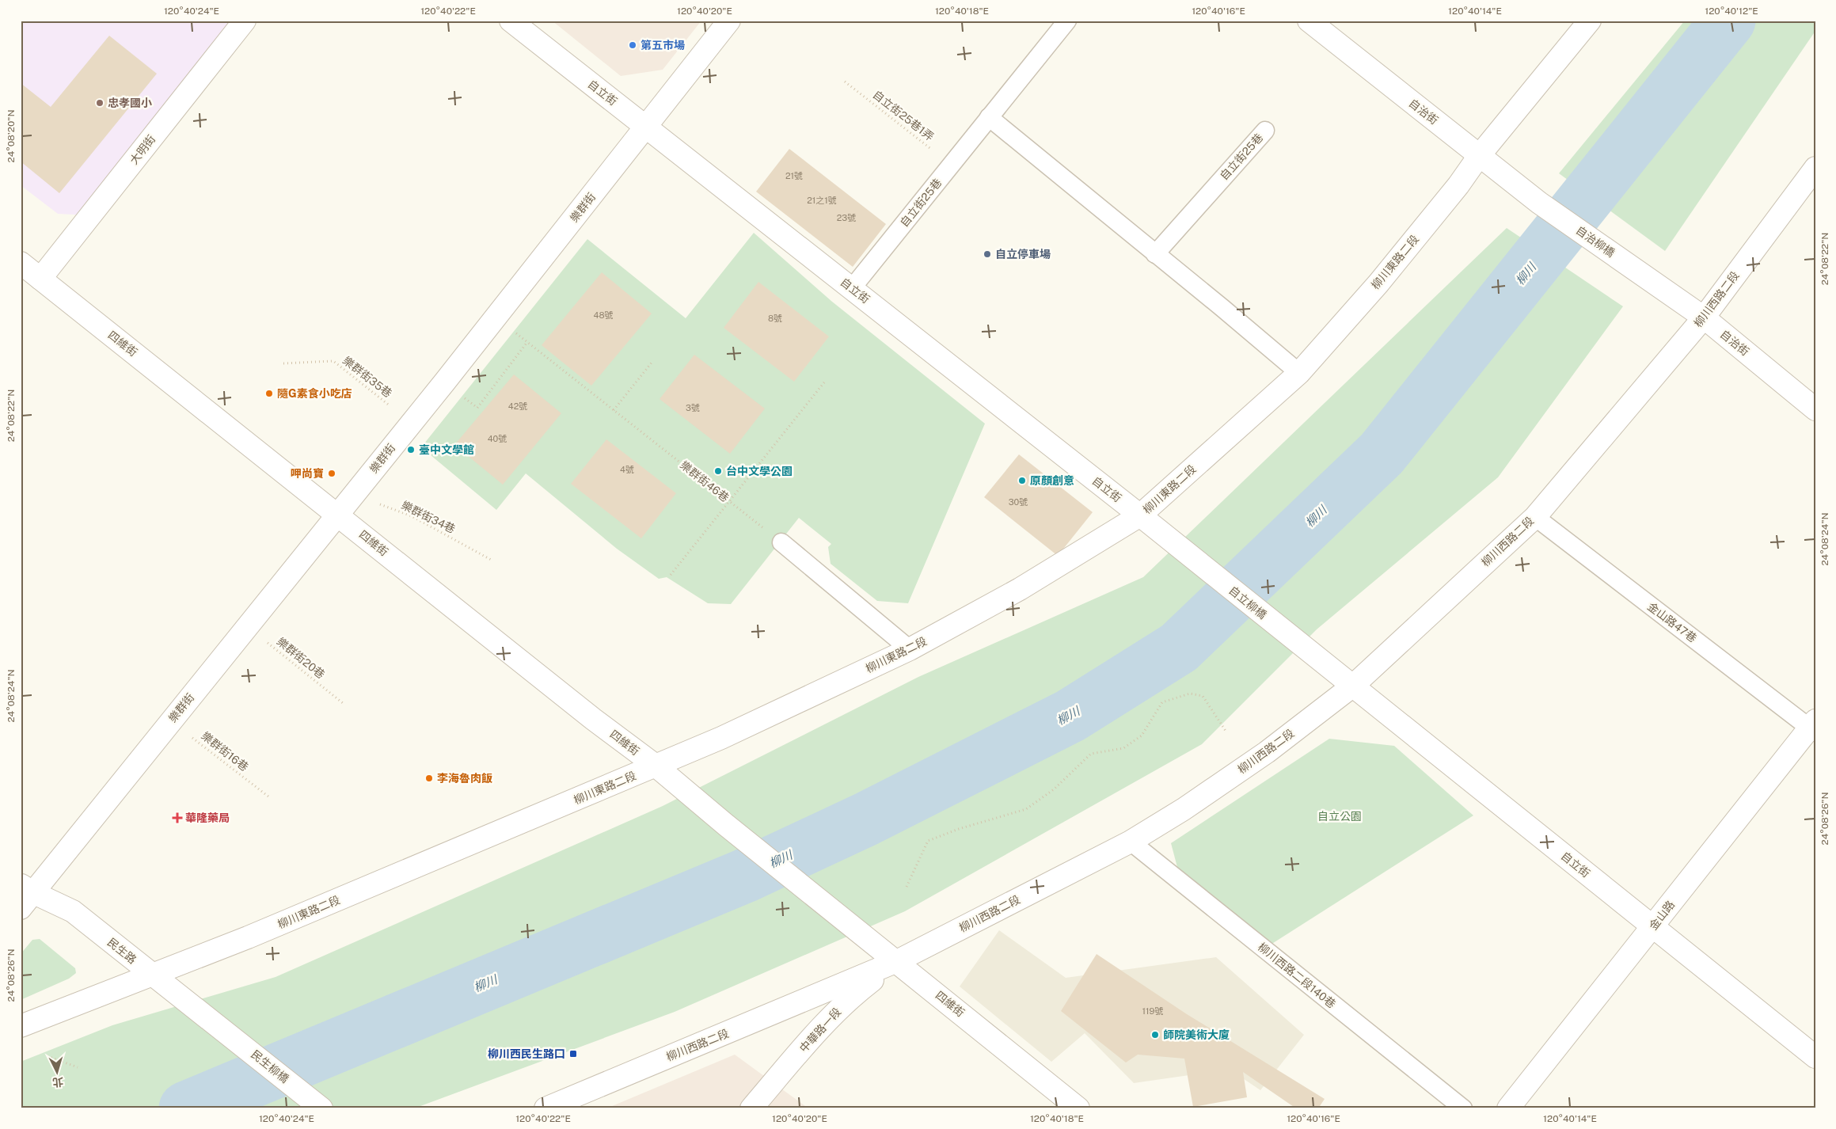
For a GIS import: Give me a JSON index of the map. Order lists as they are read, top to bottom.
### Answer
{
  "streets": {
    "street": [
      "自立街",
      "自治街",
      "大明街",
      "樂群街",
      "自治柳橋",
      "柳川東路二段",
      "柳川西路二段",
      "四維街",
      "自立柳橋",
      "金山路",
      "民生路",
      "中華路一段",
      "民生柳橋"
    ],
    "lane": ["自立街25巷", "金山路47巷", "柳川西路二段140巷"],
    "path": [
      "自立街25巷1弄",
      "樂群街35巷",
      "樂群街46巷",
      "樂群街34巷",
      "樂群街20巷",
      "樂群街16巷"
    ]
  },
  "crossings": [
    ["自立街", "自立街25巷"],
    ["自立街", "樂群街"],
    ["自立街", "柳川東路二段"],
    ["自立街", "柳川西路二段"],
    ["自立街", "自立柳橋"],
    ["自立街", "金山路"],
    ["自治街", "自治柳橋"],
    ["自治街", "柳川東路二段"],
    ["自治街", "柳川西路二段"],
    ["自立街25巷1弄", "自立街25巷"],
    ["大明街", "四維街"],
    ["樂群街", "四維街"],
    ["樂群街", "樂群街35巷"],
    ["樂群街", "樂群街46巷"],
    ["樂群街", "樂群街34巷"],
    ["樂群街", "樂群街20巷"],
    ["樂群街", "樂群街16巷"],
    ["樂群街", "民生路"],
    ["柳川東路二段", "四維街"],
    ["柳川東路二段", "民生路"],
    ["柳川西路二段", "四維街"],
    ["柳川西路二段", "金山路47巷"],
    ["柳川西路二段", "柳川西路二段140巷"],
    ["柳川西路二段", "中華路一段"],
    ["四維街", "中華路一段"],
    ["金山路47巷", "金山路"],
    ["民生路", "民生柳橋"]
  ],
  "water": ["柳川"],
  "parks": ["自立公園"],
  "places": {
    "other": [
      "第五市場",
      "忠孝國小",
      "自立停車場",
      "隨G素食小吃店",
      "臺中文學館",
      "台中文學公園",
      "呷尚寶",
      "原顏創意",
      "李海魯肉飯",
      "師院美術大廈"
    ],
    "health": ["華隆藥局"],
    "transit": ["柳川西民生路口"]
  },
  "house_numbers": [
    "21號",
    "21之1號",
    "23號",
    "48號",
    "8號",
    "42號",
    "3號",
    "40號",
    "4號",
    "30號",
    "119號"
  ],
  "north": "bottom",
  "coordinates": [
    "120°40'24\"E",
    "120°40'22\"E",
    "120°40'20\"E",
    "120°40'18\"E",
    "120°40'16\"E",
    "120°40'14\"E",
    "120°40'12\"E",
    "24°08'20\"N",
    "24°08'22\"N",
    "24°08'24\"N",
    "24°08'26\"N"
  ]
}
